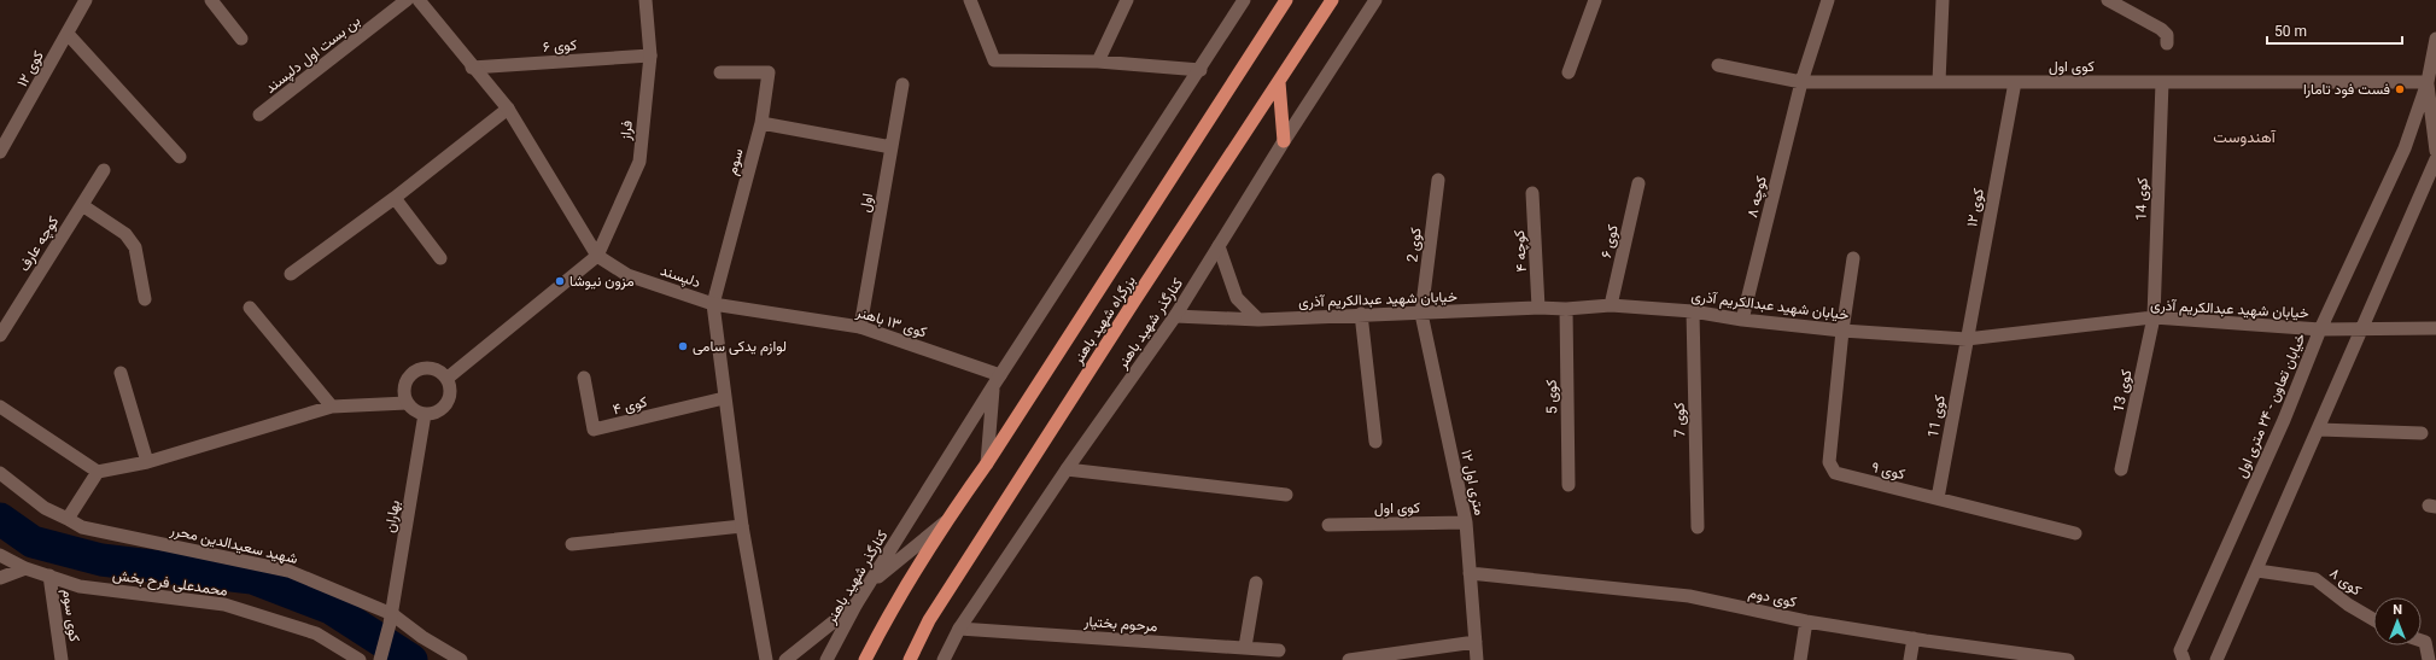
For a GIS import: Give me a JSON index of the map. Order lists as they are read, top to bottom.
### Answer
{
  "streets": {
    "highway": ["بزرگراه شهید باهنر"],
    "street": [
      "کوی ۶",
      "بن بست اول دلپسند",
      "کوی اول",
      "کوی ۱۲",
      "فراز",
      "سوم",
      "کوچه ۸",
      "کوی 14",
      "اول",
      "کوچه عارف",
      "کوی 2",
      "کوچه ۴",
      "دلپسند",
      "خیابان شهید عبدالکریم آذری",
      "کوی ۱۳ باهنر",
      "کنارگذر شهید باهنر",
      "کوی 13",
      "کوی 5",
      "کوی ۴",
      "خیابان تعاون - ۲۴ متری اول",
      "کوی 11",
      "کوی 7",
      "کوی ۹",
      "۱۲ متری اول",
      "بهاران",
      "شهید سعیدالدین محرر",
      "کوی ۸",
      "محمدعلی فرح بخش",
      "کوی دوم",
      "کوی سوم",
      "مرحوم بختیار"
    ]
  },
  "crossings": [
    ["کوی ۶", "فراز"],
    ["کوی ۶", "دلپسند"],
    ["کوی ۶", "خیابان شهید عبدالکریم آذری"],
    ["کوی اول", "کوی ۱۲"],
    ["کوی اول", "کوچه ۸"],
    ["کوی اول", "کوی 14"],
    ["کوی اول", "خیابان تعاون - ۲۴ متری اول"],
    ["کوی اول", "۱۲ متری اول"],
    ["کوی ۱۲", "خیابان شهید عبدالکریم آذری"],
    ["کوی ۱۲", "کوی 11"],
    ["فراز", "دلپسند"],
    ["سوم", "دلپسند"],
    ["سوم", "کوی ۱۳ باهنر"],
    ["کوچه ۸", "خیابان شهید عبدالکریم آذری"],
    ["کوی 14", "خیابان شهید عبدالکریم آذری"],
    ["کوی 14", "کوی 13"],
    ["اول", "کوی ۱۳ باهنر"],
    ["کوی 2", "خیابان شهید عبدالکریم آذری"],
    ["کوی 2", "۱۲ متری اول"],
    ["کوچه ۴", "خیابان شهید عبدالکریم آذری"],
    ["دلپسند", "کوی ۱۳ باهنر"],
    ["دلپسند", "کوی ۴"],
    ["خیابان شهید عبدالکریم آذری", "کنارگذر شهید باهنر"],
    ["خیابان شهید عبدالکریم آذری", "کوی 13"],
    ["خیابان شهید عبدالکریم آذری", "کوی 5"],
    ["خیابان شهید عبدالکریم آذری", "خیابان تعاون - ۲۴ متری اول"],
    ["خیابان شهید عبدالکریم آذری", "کوی 11"],
    ["خیابان شهید عبدالکریم آذری", "کوی 7"],
    ["خیابان شهید عبدالکریم آذری", "کوی ۹"],
    ["خیابان شهید عبدالکریم آذری", "۱۲ متری اول"],
    ["کوی ۱۳ باهنر", "کنارگذر شهید باهنر"],
    ["کنارگذر شهید باهنر", "مرحوم بختیار"],
    ["کوی 11", "کوی ۹"],
    ["۱۲ متری اول", "کوی دوم"],
    ["بهاران", "شهید سعیدالدین محرر"],
    ["محمدعلی فرح بخش", "کوی سوم"]
  ],
  "districts": ["آهندوست"],
  "places": ["فست فود تامارا", "مزون نیوشا", "لوازم یدکی سامی"],
  "scale_bar": "50 m",
  "north": "top"
}
